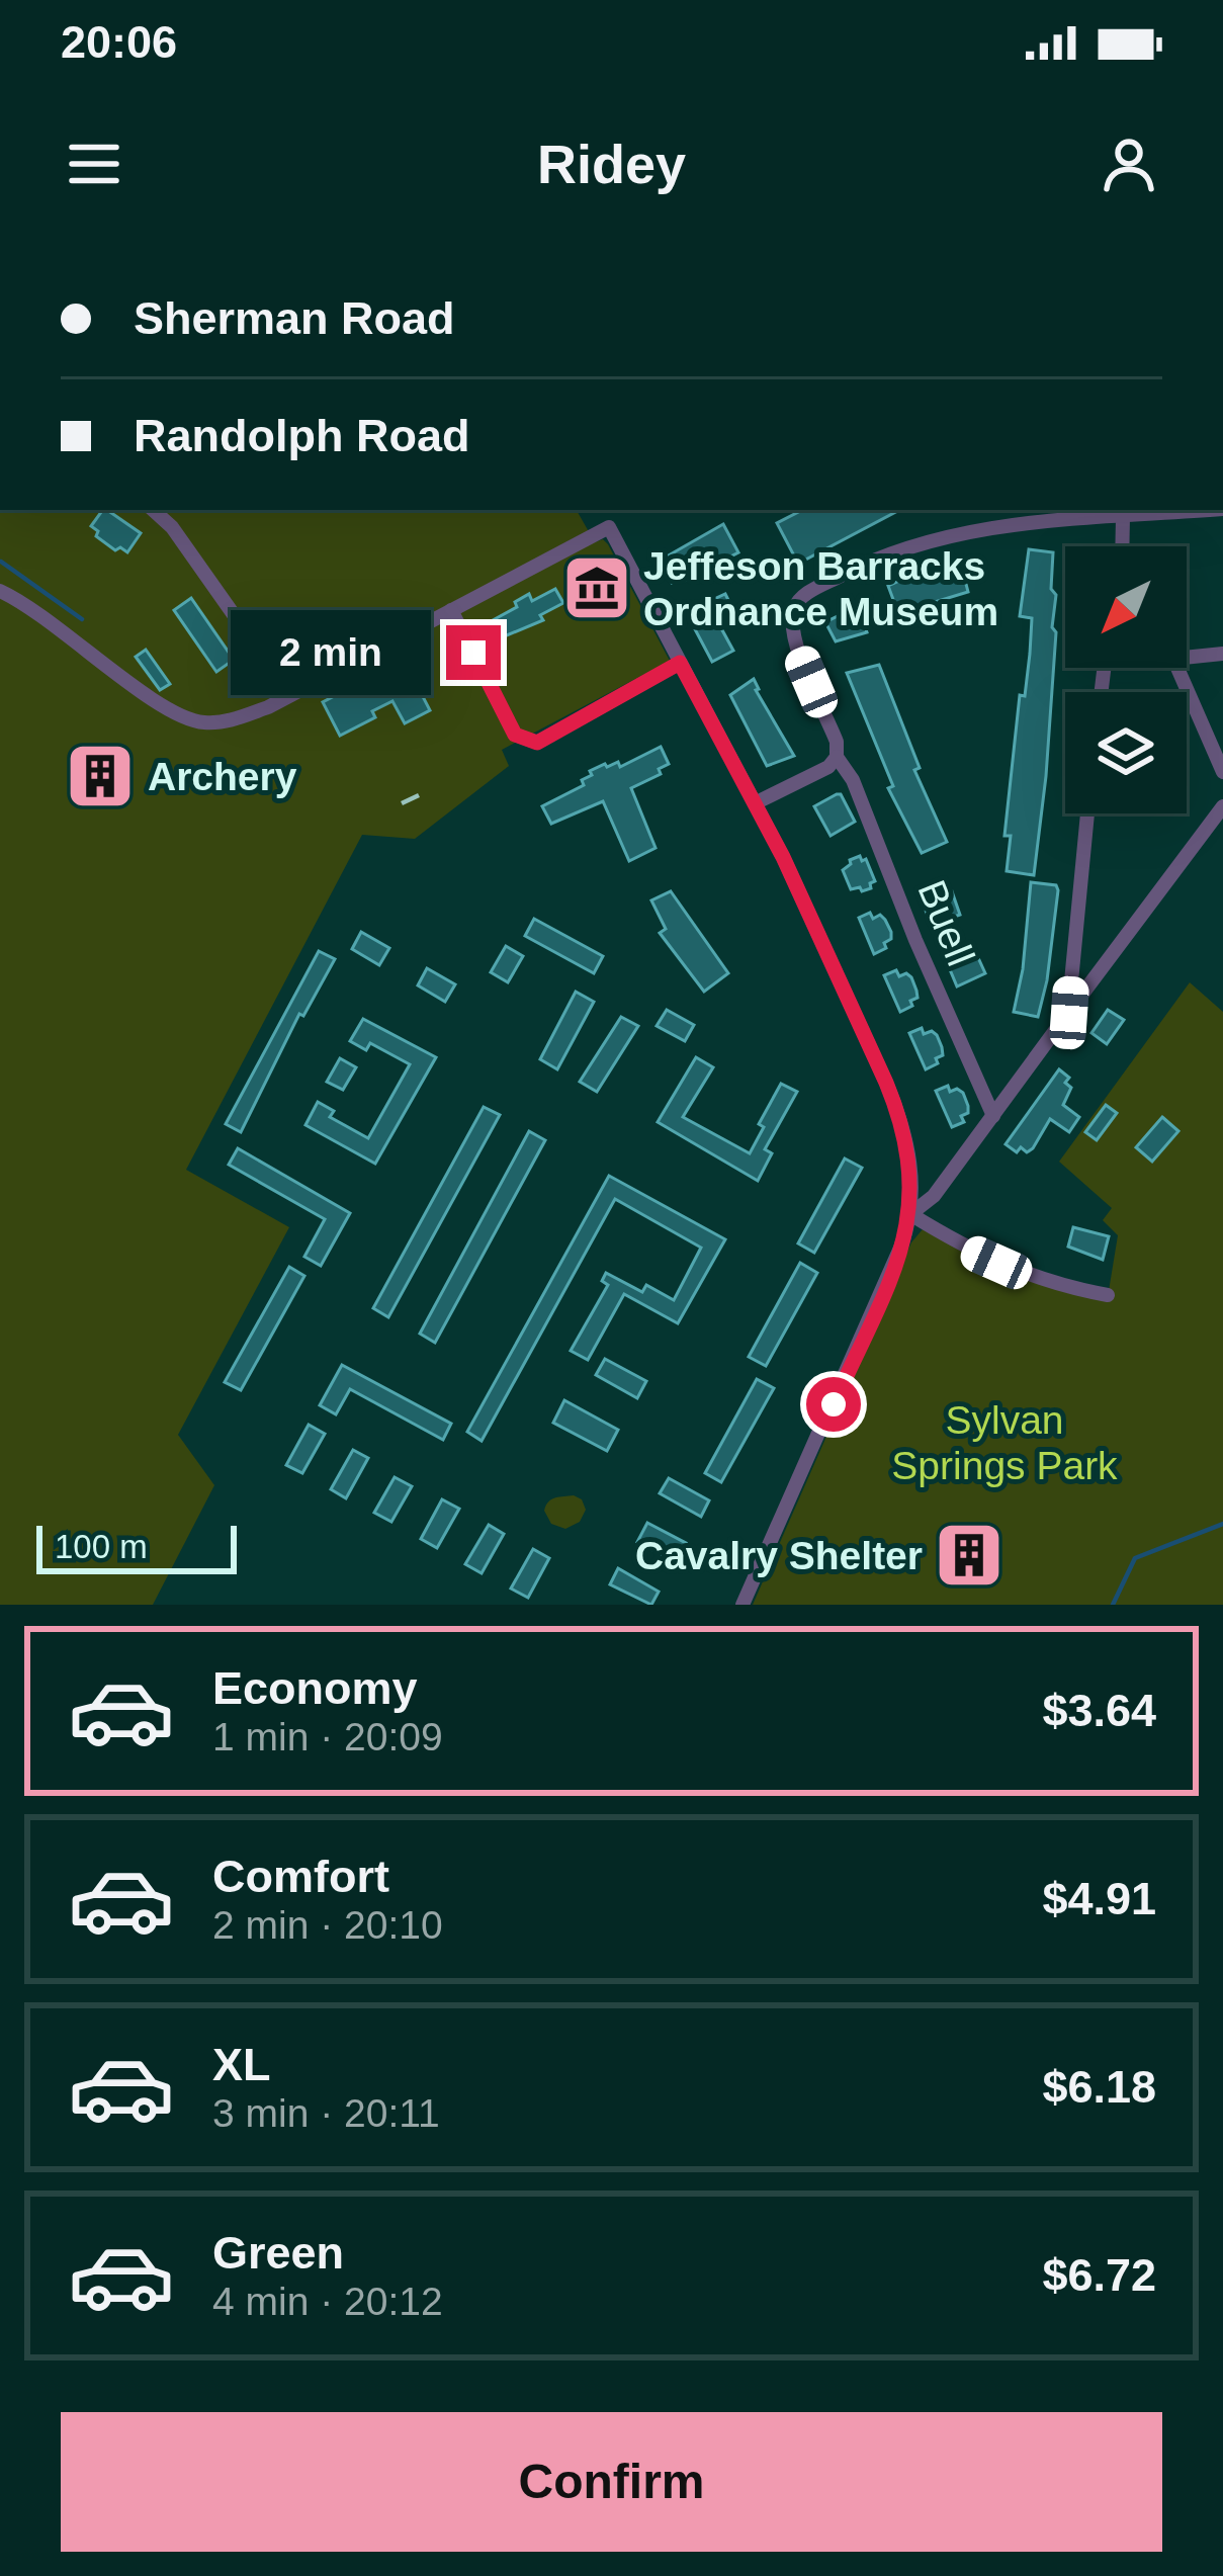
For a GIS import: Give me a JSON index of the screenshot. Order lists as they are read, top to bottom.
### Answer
{
  "streets": {
    "street": ["Buell"]
  },
  "parks": ["Sylvan Springs Park"],
  "places": {
    "museum": ["Jeffeson Barracks Ordnance Museum"],
    "building": ["Archery", "Cavalry Shelter"]
  },
  "scale_bar": "100 m",
  "north": "bottom left",
  "page": {
    "status": "20:06",
    "header": "Ridey",
    "banner": ["Sherman Road", "Randolph Road"],
    "bubble": "2 min",
    "scale": "100 m",
    "list": [
      {
        "name": "Economy",
        "note": "1 min · 20:09",
        "value": "$3.64"
      },
      {
        "name": "Comfort",
        "note": "2 min · 20:10",
        "value": "$4.91"
      },
      {
        "name": "XL",
        "note": "3 min · 20:11",
        "value": "$6.18"
      },
      {
        "name": "Green",
        "note": "4 min · 20:12",
        "value": "$6.72"
      }
    ],
    "buttons": "Confirm"
  }
}
